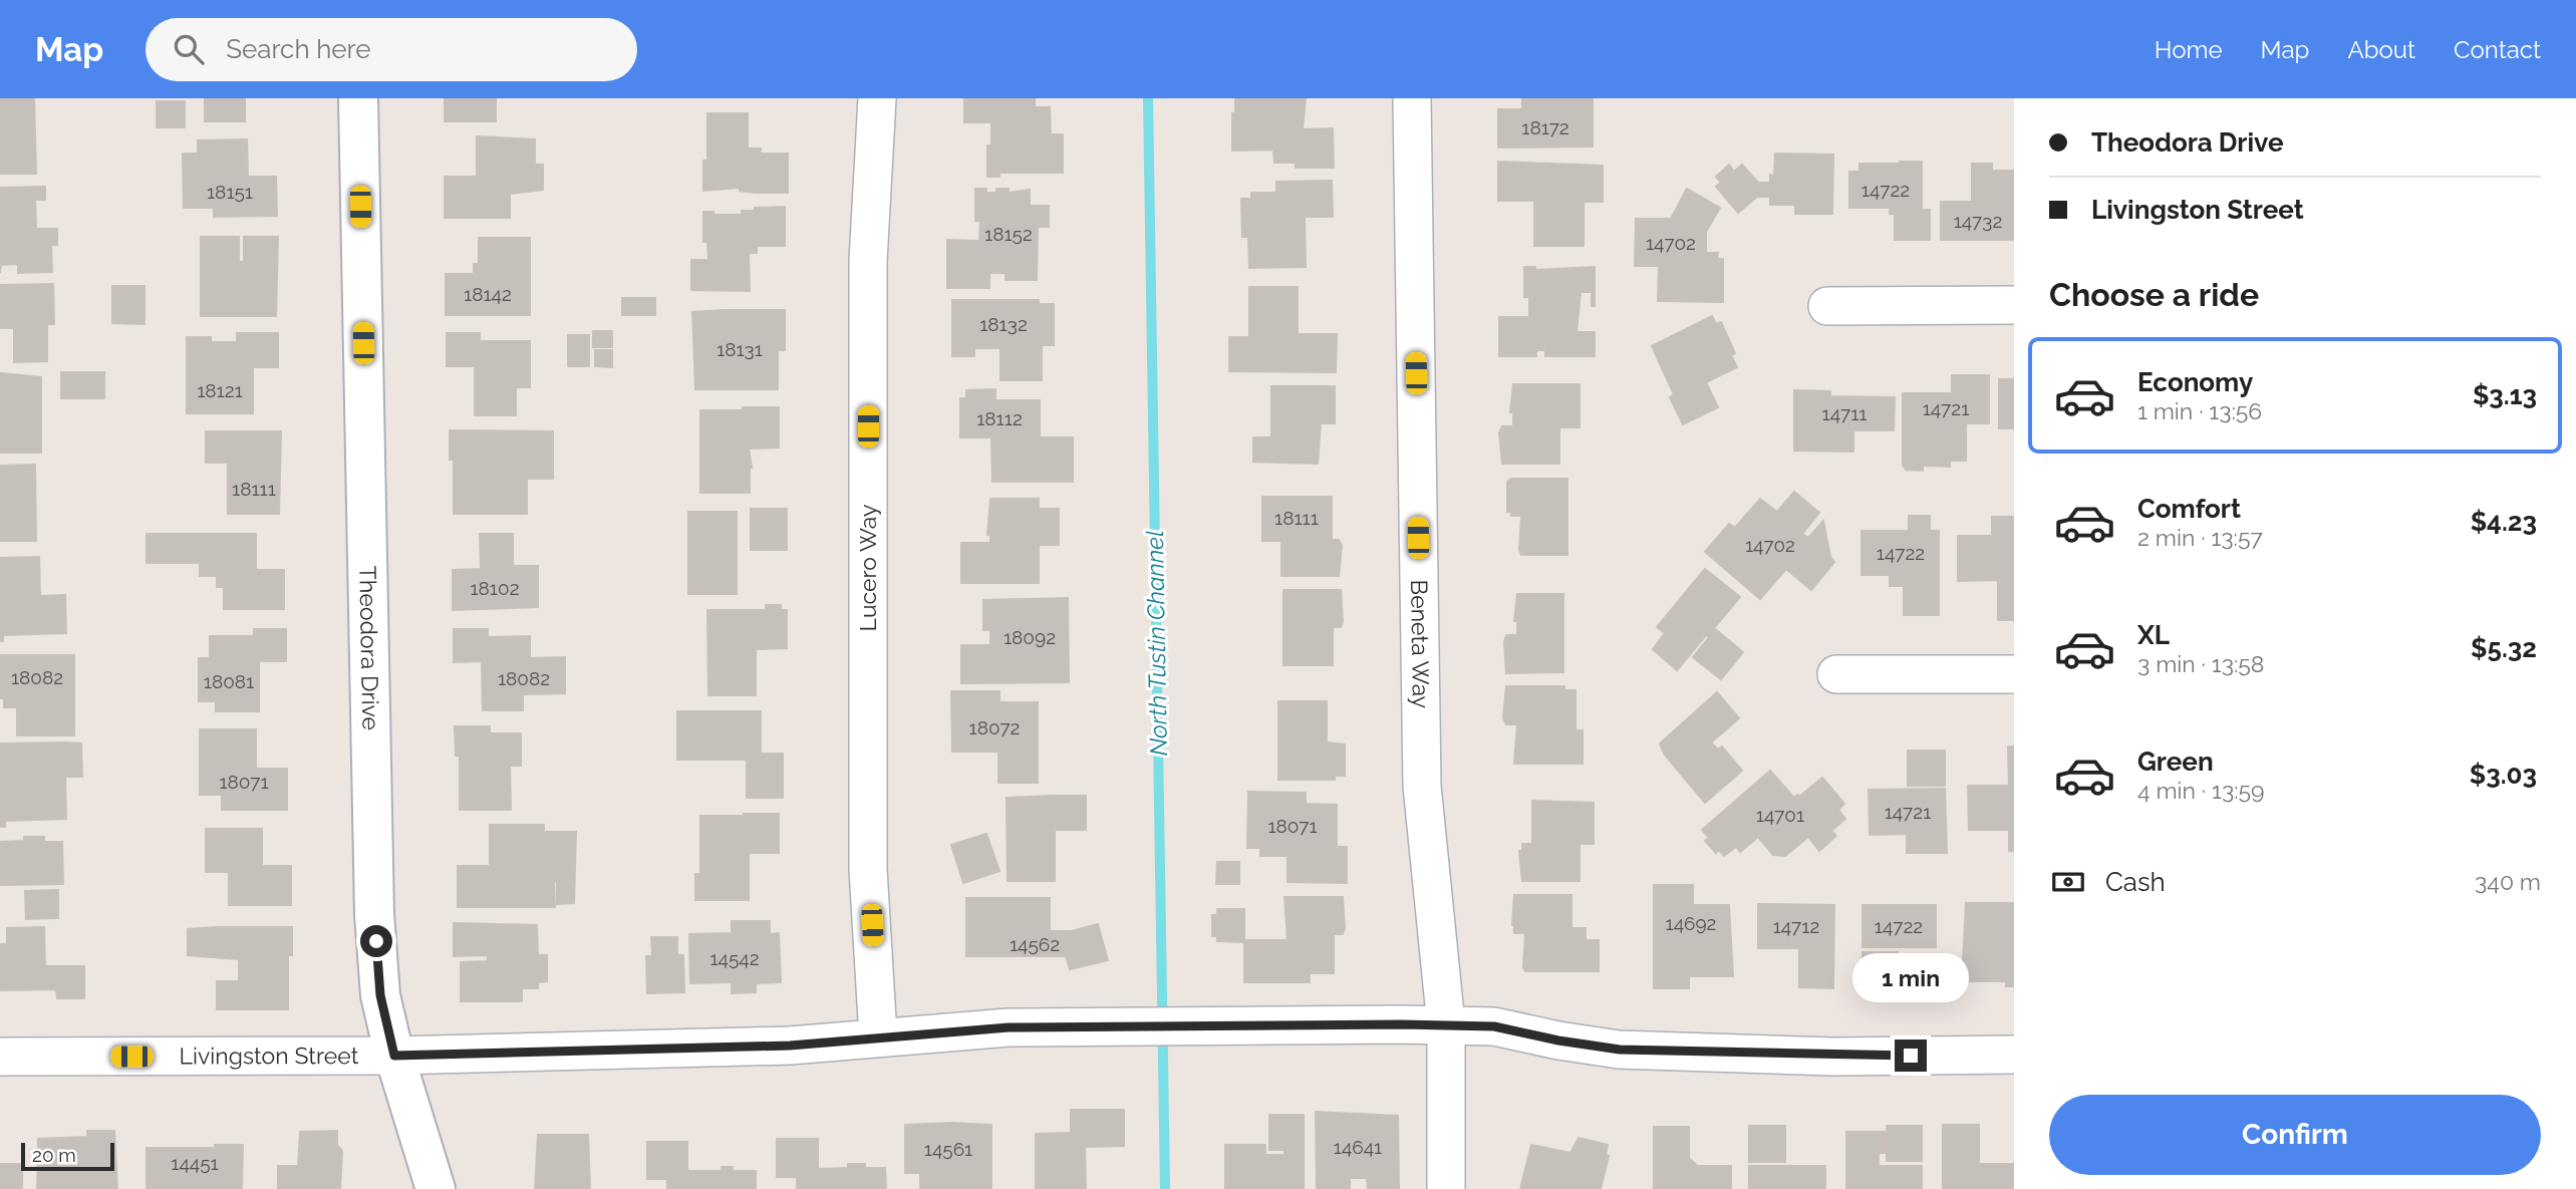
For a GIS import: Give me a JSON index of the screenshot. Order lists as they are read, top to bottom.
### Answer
{
  "streets": {
    "street": [
      "Lucero Way",
      "Beneta Way",
      "Theodora Drive",
      "Livingston Street"
    ]
  },
  "crossings": [
    ["Lucero Way", "Livingston Street"],
    ["Beneta Way", "Livingston Street"],
    ["Theodora Drive", "Livingston Street"]
  ],
  "water": ["North Tustin Channel"],
  "house_numbers": [
    "18172",
    "14722",
    "18151",
    "14732",
    "18152",
    "14702",
    "18142",
    "18132",
    "18131",
    "18121",
    "14721",
    "14711",
    "18112",
    "18111",
    "18111",
    "14702",
    "14722",
    "18102",
    "18092",
    "18082",
    "18082",
    "18081",
    "18072",
    "18071",
    "14721",
    "14701",
    "18071",
    "14692",
    "14712",
    "14722",
    "14562",
    "14542",
    "14641",
    "14561",
    "14451"
  ],
  "scale_bar": "20 m",
  "page": {
    "header": "Map",
    "search": "Search here",
    "nav": [
      "Home",
      "Map",
      "About",
      "Contact"
    ],
    "banner": ["Theodora Drive", "Livingston Street"],
    "heading": "Choose a ride",
    "list": [
      {
        "name": "Economy",
        "note": "1 min · 13:56",
        "value": "$3.13"
      },
      {
        "name": "Comfort",
        "note": "2 min · 13:57",
        "value": "$4.23"
      },
      {
        "name": "XL",
        "note": "3 min · 13:58",
        "value": "$5.32"
      },
      {
        "name": "Green",
        "note": "4 min · 13:59",
        "value": "$3.03"
      }
    ],
    "pay": ["Cash", "340 m"],
    "bubble": "1 min",
    "buttons": "Confirm",
    "scale": "20 m"
  }
}
